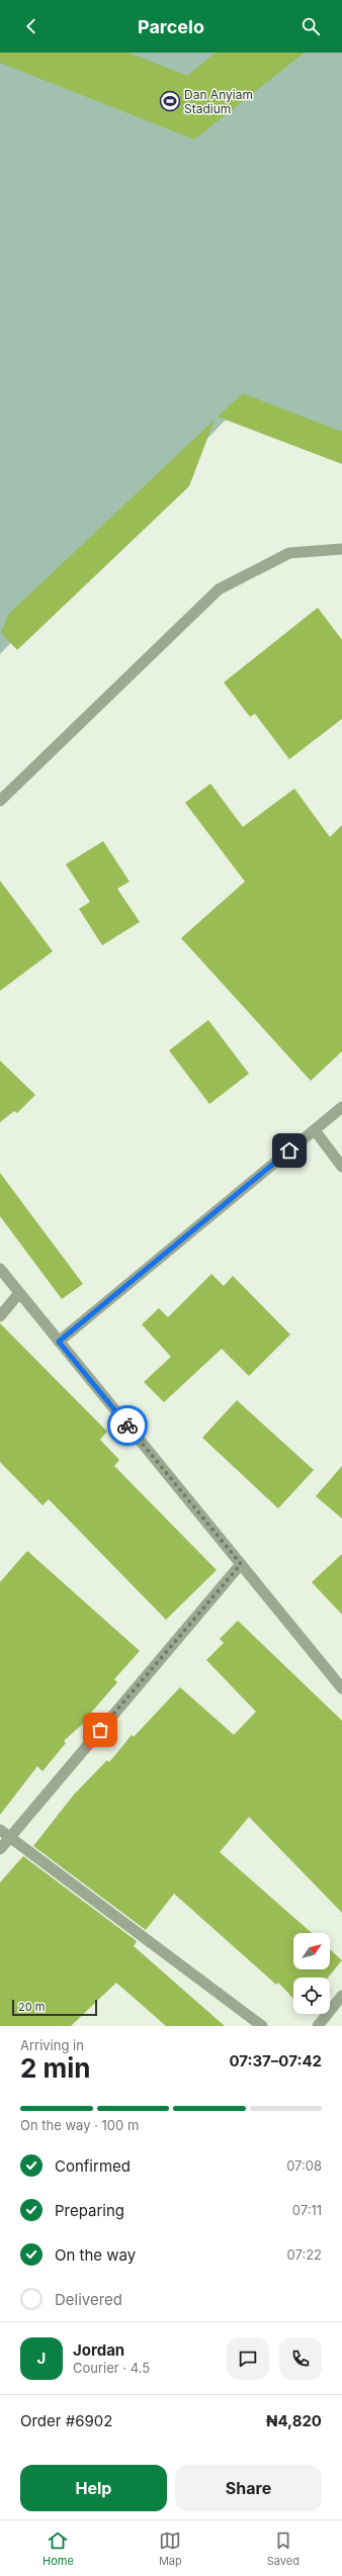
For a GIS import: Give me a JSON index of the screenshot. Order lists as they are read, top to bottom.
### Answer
{
  "places": {
    "sports": ["Dan Anyiam Stadium"]
  },
  "scale_bar": "20 m",
  "north": "top right",
  "page": {
    "header": "Parcelo",
    "scale": "20 m",
    "heading": ["2 min", "Arriving in", "07:37–07:42"],
    "panel": [
      "Jordan",
      "Courier · 4.5",
      "Order #6902",
      "₦4,820"
    ],
    "bar": "On the way · 100 m",
    "list": [
      ["Confirmed", "07:08"],
      ["Preparing", "07:11"],
      ["On the way", "07:22"],
      "Delivered"
    ],
    "round": "J",
    "buttons": ["Help", "Share"],
    "tabs": ["Home", "Map", "Saved"]
  }
}
